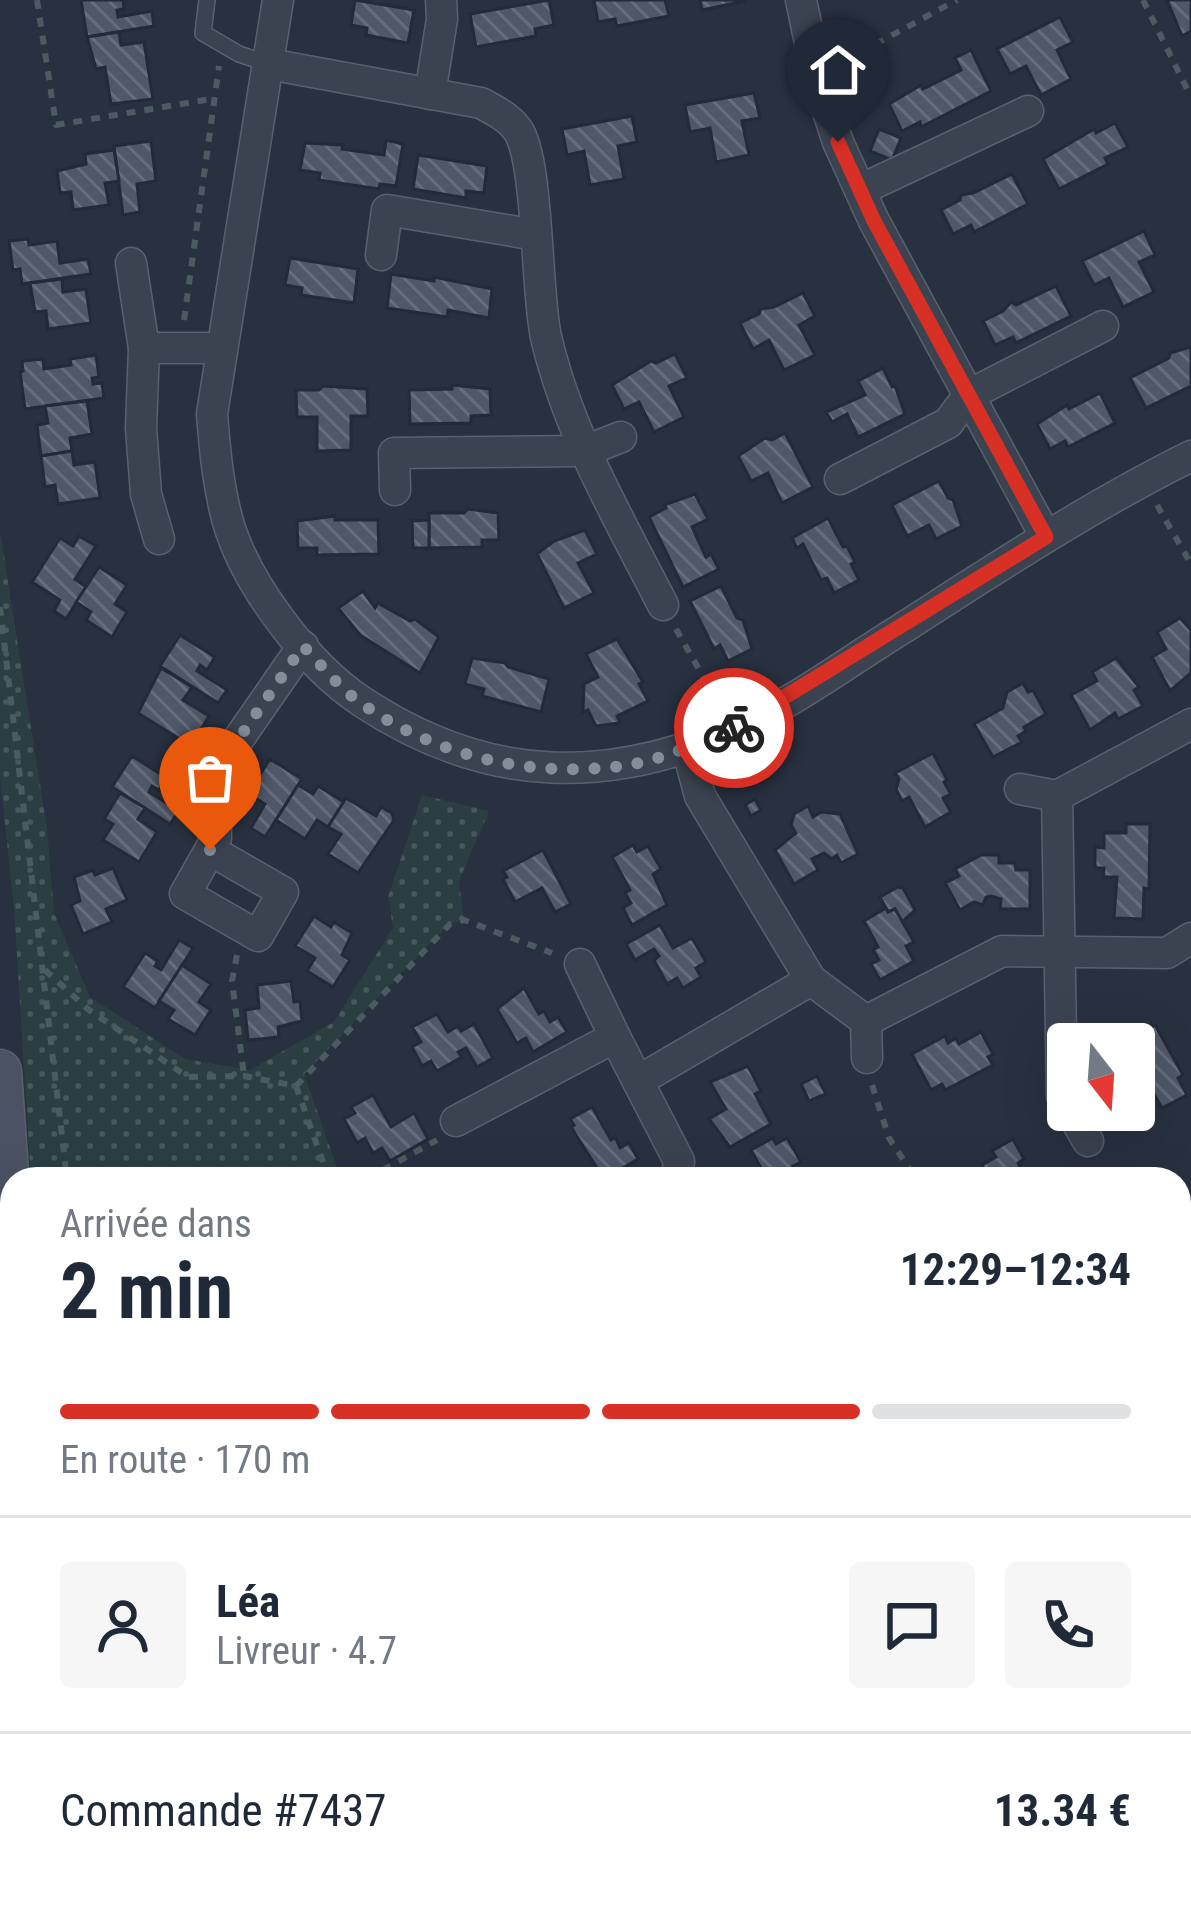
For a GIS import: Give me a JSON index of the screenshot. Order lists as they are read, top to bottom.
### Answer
{
  "north": "bottom",
  "page": {
    "heading": ["2 min", "Arrivée dans", "12:29–12:34"],
    "panel": [
      "Léa",
      "Livreur · 4.7",
      "Commande #7437",
      "13.34 €"
    ],
    "bar": "En route · 170 m"
  }
}
